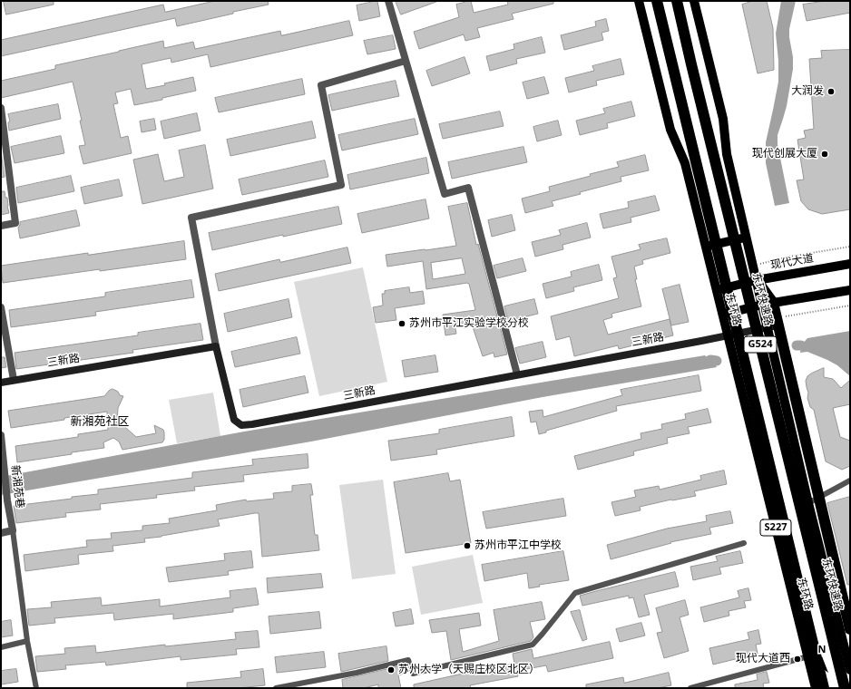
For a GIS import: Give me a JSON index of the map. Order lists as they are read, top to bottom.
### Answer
{
  "streets": {
    "highway": ["东环快速路", "G524"],
    "main road": ["现代大道", "东环路", "S227"],
    "street": ["三新路", "新湘苑巷"]
  },
  "crossings": [
    ["现代大道", "东环路"],
    ["东环路", "三新路"]
  ],
  "districts": ["新湘苑社区"],
  "places": [
    "大润发",
    "现代创展大厦",
    "苏州市平江实验学校分校",
    "苏州市平江中学校",
    "现代大道西",
    "苏州大学（天赐庄校区北区）"
  ],
  "north": "top"
}
